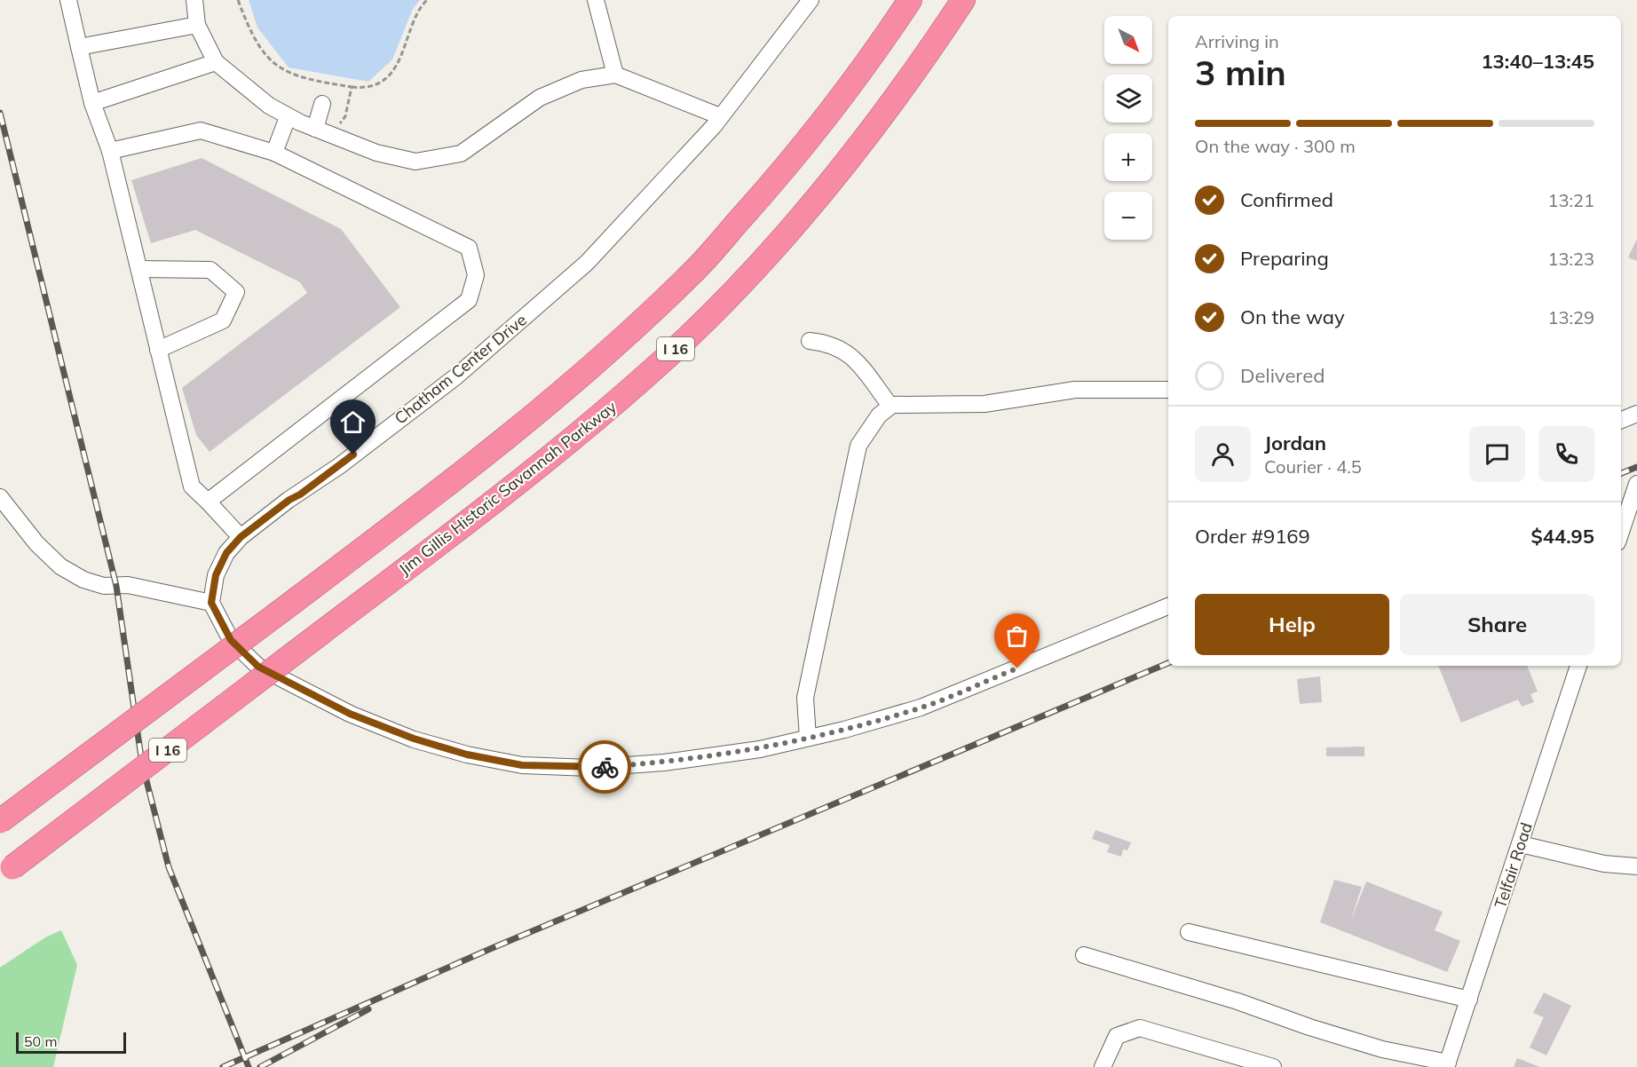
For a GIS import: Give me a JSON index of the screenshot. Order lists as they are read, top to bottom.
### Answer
{
  "streets": {
    "highway": ["I 16", "Jim Gillis Historic Savannah Parkway"],
    "street": ["Chatham Center Drive", "Telfair Road"]
  },
  "scale_bar": "50 m",
  "north": "bottom right",
  "page": {
    "map_buttons": ["+", "−"],
    "heading": ["3 min", "Arriving in", "13:40–13:45"],
    "panel": [
      "Jordan",
      "Courier · 4.5",
      "Order #9169",
      "$44.95"
    ],
    "bar": "On the way · 300 m",
    "list": [
      ["Confirmed", "13:21"],
      ["Preparing", "13:23"],
      ["On the way", "13:29"],
      "Delivered"
    ],
    "buttons": ["Help", "Share"],
    "scale": "50 m"
  }
}
